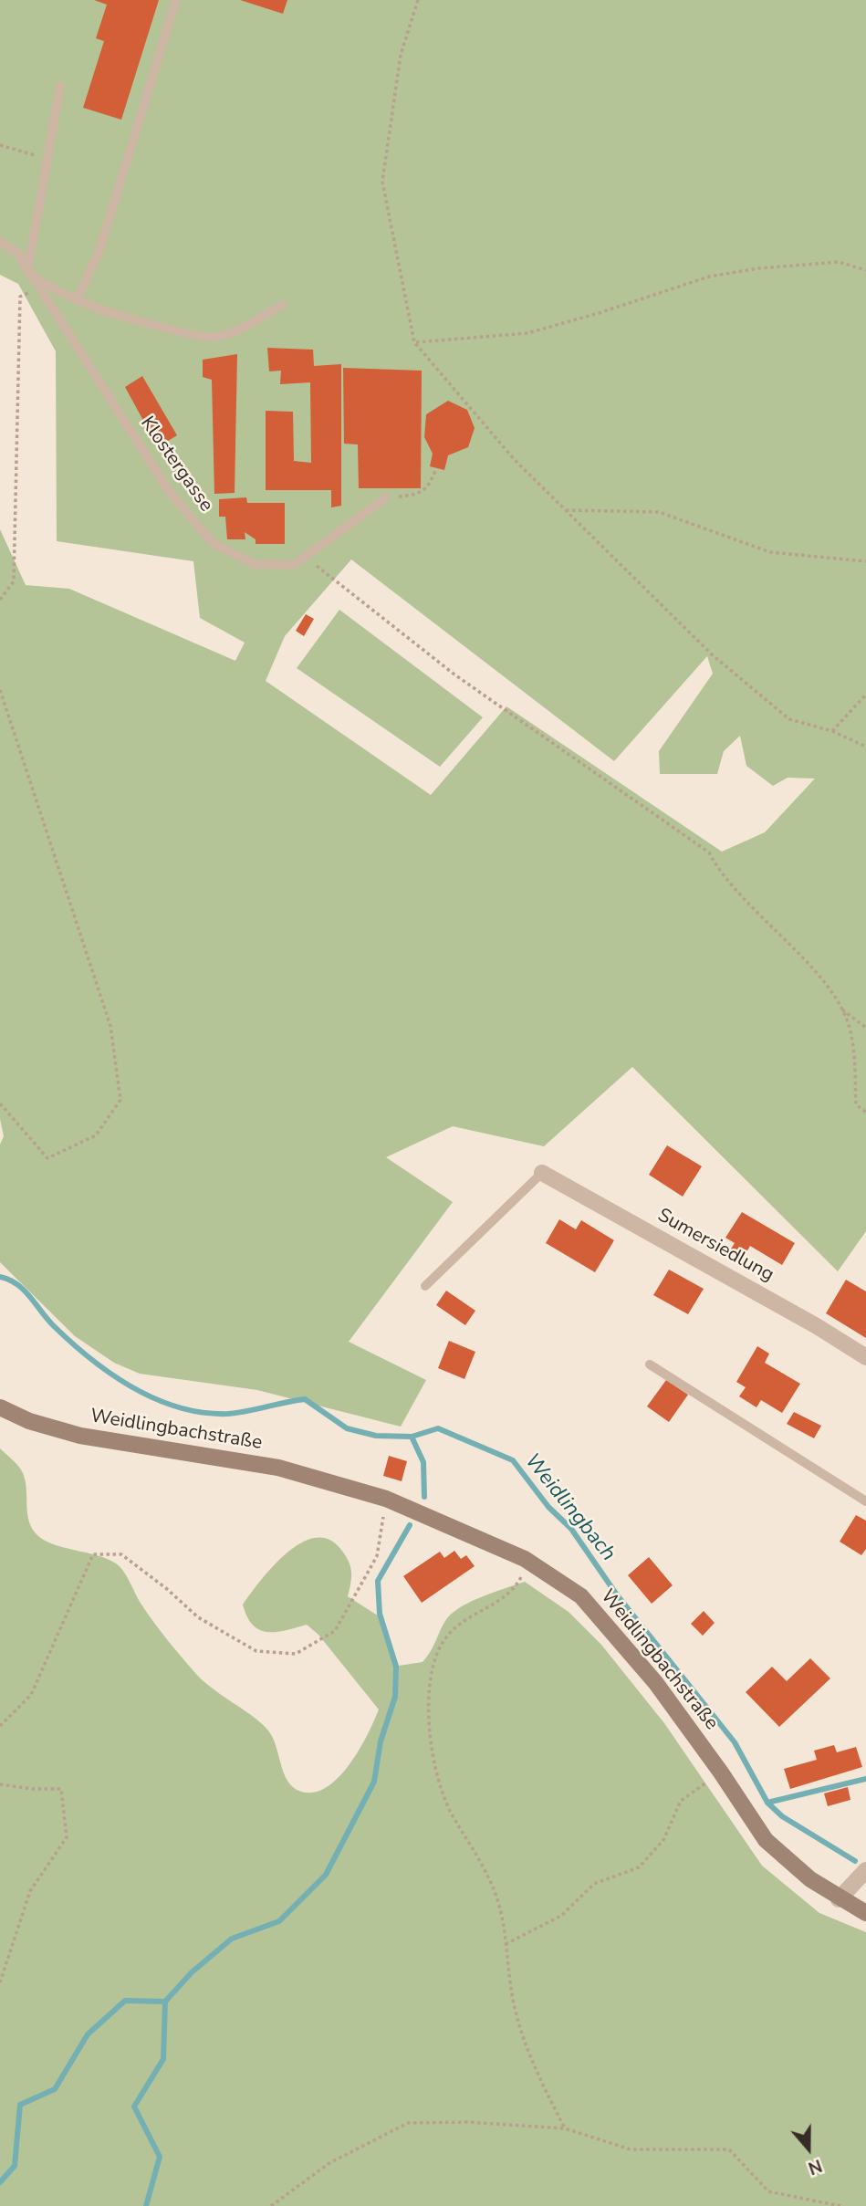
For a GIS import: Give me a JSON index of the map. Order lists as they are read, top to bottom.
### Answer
{
  "streets": {
    "main road": ["Weidlingbachstraße"],
    "street": ["Sumersiedlung"],
    "lane": ["Klostergasse"]
  },
  "water": ["Weidlingbach"],
  "north": "bottom"
}
